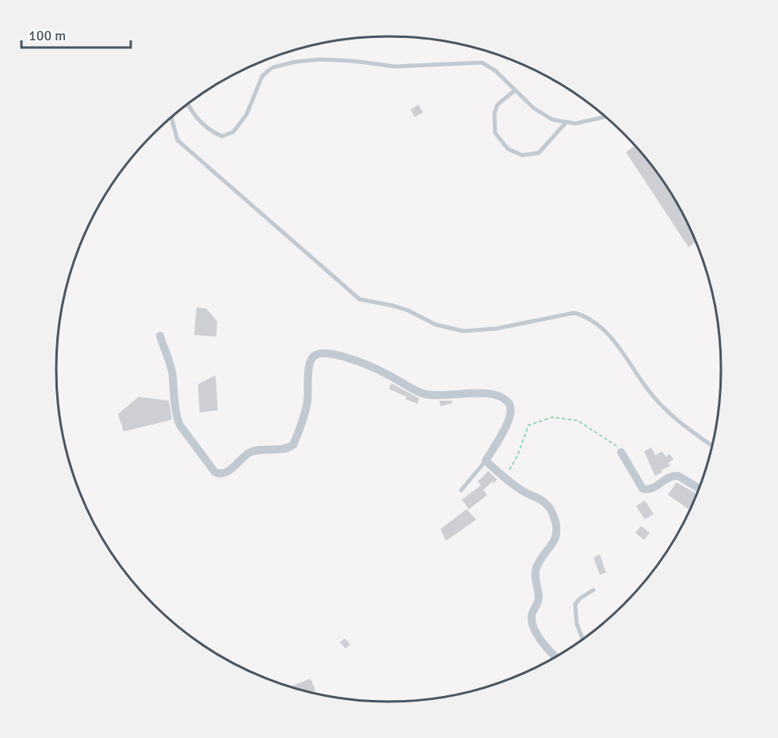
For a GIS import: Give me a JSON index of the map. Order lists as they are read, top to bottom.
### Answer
{
  "scale_bar": "100 m"
}
